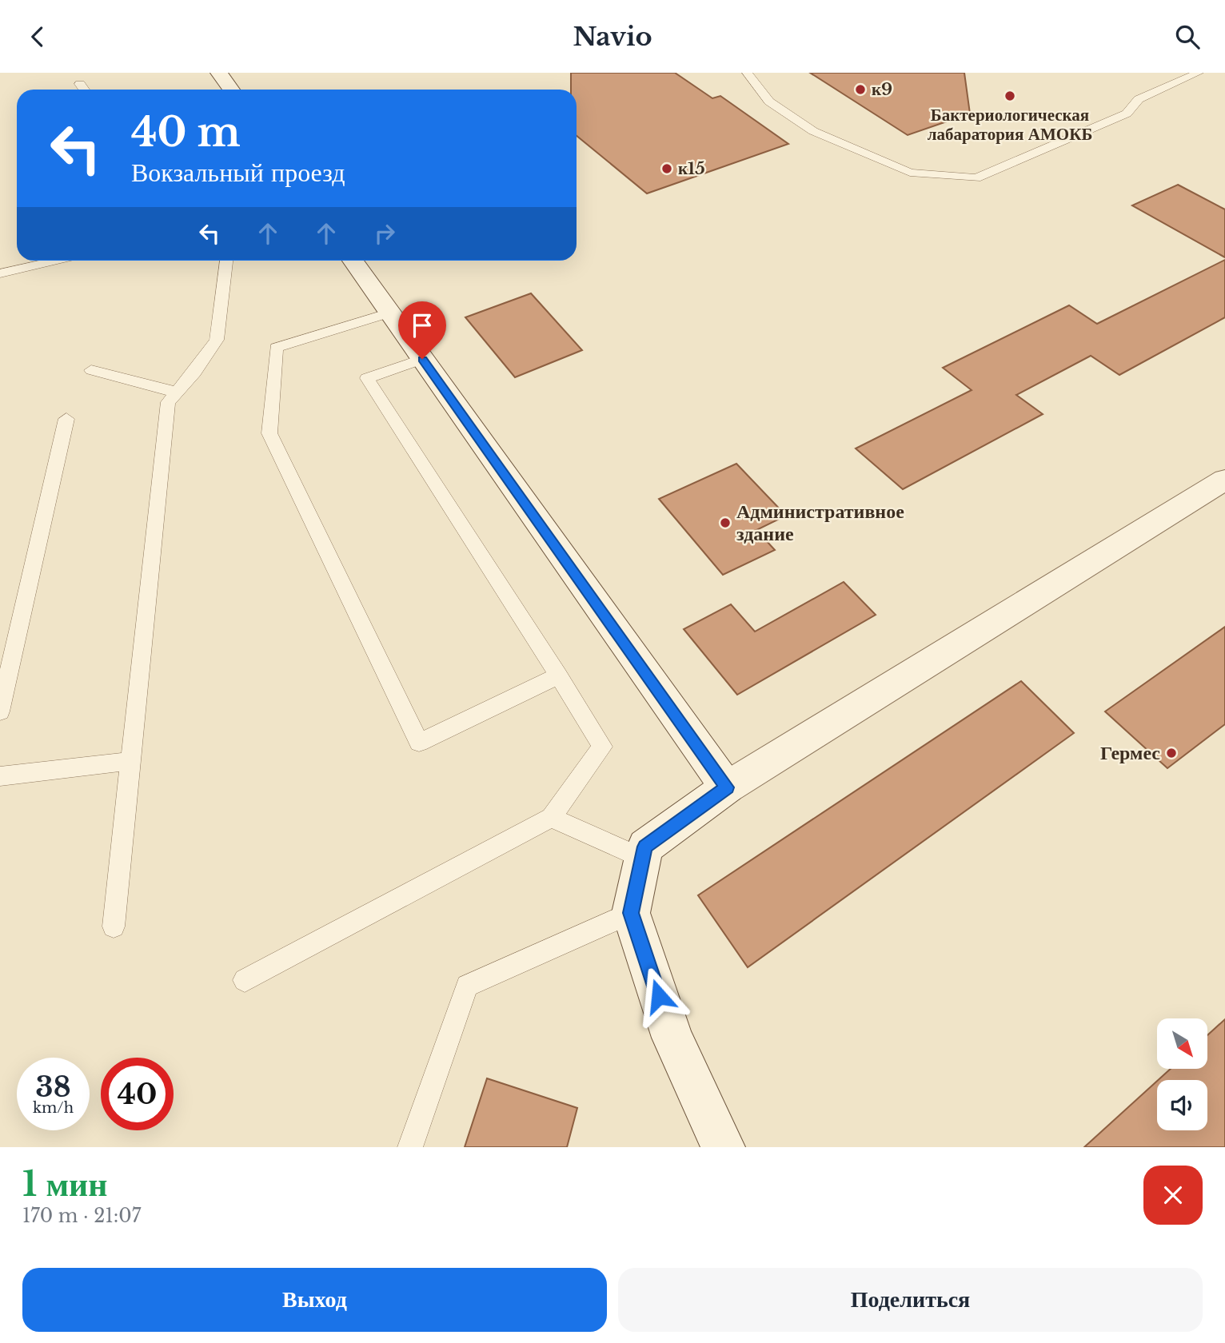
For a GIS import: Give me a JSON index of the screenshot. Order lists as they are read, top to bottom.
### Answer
{
  "places": [
    "к9",
    "Бактериологическая лабаратория АМОКБ",
    "к15",
    "Административное здание",
    "Гермес"
  ],
  "north": "bottom right",
  "page": {
    "header": "Navio",
    "turn": ["40 m", "Вокзальный проезд"],
    "speed": "38 km/h",
    "limit": "40",
    "heading": ["1 мин", "170 m · 21:07"],
    "buttons": ["Выход", "Поделиться"]
  }
}
